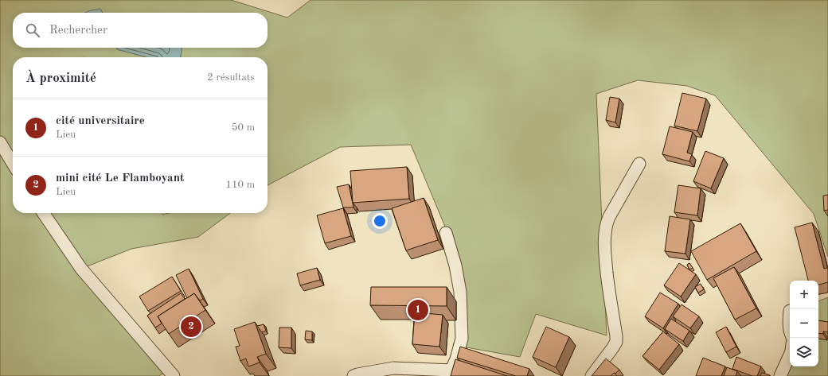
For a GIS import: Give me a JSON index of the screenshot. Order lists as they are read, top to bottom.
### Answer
{
  "page": {
    "search": "Rechercher",
    "heading": ["À proximité", "2 résultats"],
    "list": [
      {
        "mark": "1",
        "name": "cité universitaire",
        "note": "Lieu",
        "value": "50 m"
      },
      {
        "mark": "2",
        "name": "mini cité Le Flamboyant",
        "note": "Lieu",
        "value": "110 m"
      }
    ],
    "map_buttons": ["+", "−"],
    "pins": ["1", "2"]
  }
}
